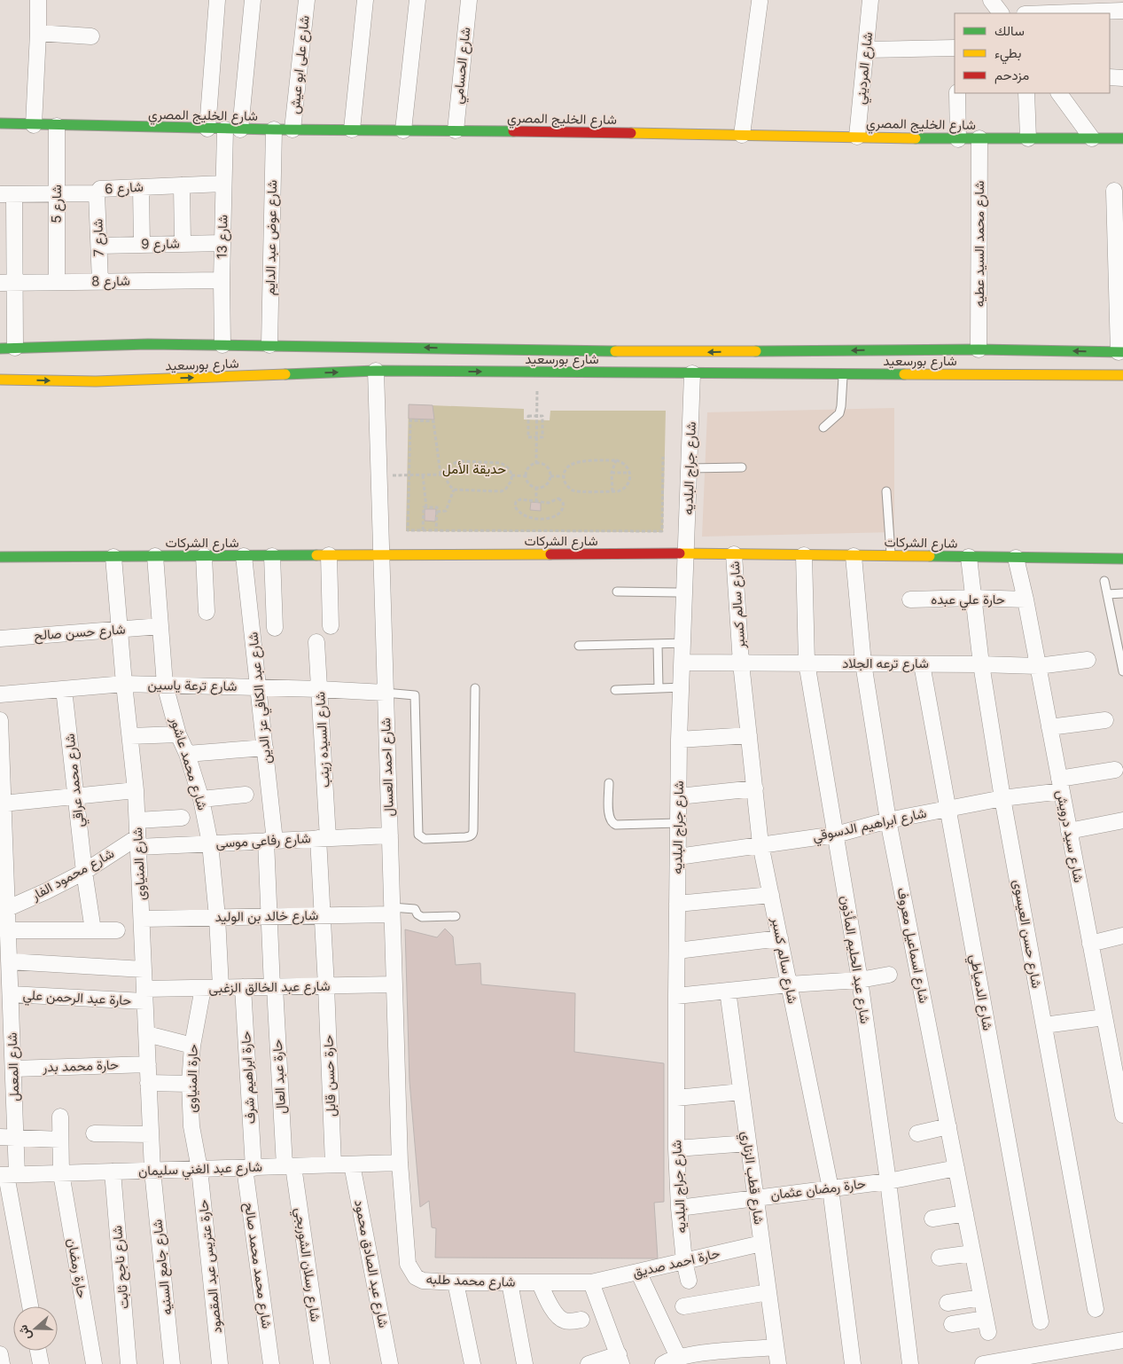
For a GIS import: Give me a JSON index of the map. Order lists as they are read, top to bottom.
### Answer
{
  "streets": {
    "main road": ["شارع الخليج المصري", "شارع بورسعيد", "شارع الشركات"],
    "street": [
      "شارع على ابو عيش",
      "شارع الحسامي",
      "شارع المرديني",
      "شارع 6",
      "شارع 5",
      "شارع 13",
      "شارع 7",
      "شارع عوض عبد الدايم",
      "شارع 9",
      "شارع محمد السيد عطيه",
      "شارع 8",
      "شارع جراج البلديه",
      "حارة علي عبده",
      "شارع سالم كسبر",
      "شارع حسن صالح",
      "شارع ترعه الجلاد",
      "شارع ترعة ياسين",
      "شارع عبد الكافي عز الدين",
      "شارع السيده زينب",
      "شارع محمد عاشور",
      "شارع احمد العسال",
      "شارع محمد عراقي",
      "شارع ابراهيم الدسوقي",
      "شارع سيد درويش",
      "شارع رفاعى موسى",
      "شارع المنياوى",
      "شارع محمود الفار",
      "شارع خالد بن الوليد",
      "شارع حسن العيسوى",
      "شارع اسماعيل معروف",
      "شارع عبد الحليم المأذون",
      "شارع عبد الخالق الزغبى",
      "شارع الدمياطي",
      "حارة عبد الرحمن علي",
      "حارة محمد بدر",
      "شارع المعمل",
      "حارة حسن قابل",
      "حارة عبد العال",
      "حارة ابراهيم شرف",
      "حارة المنياوى",
      "شارع عبد الغني سليمان",
      "شارع قطب الزناري",
      "حارة رمضان عثمان",
      "حارة احمد صديق",
      "شارع عبد الصادق محمود",
      "شارع رسلان الشوربجي",
      "شارع محمد محمد صالح",
      "حارة عتريس عبد المقصود",
      "شارع ناجح ثابت",
      "شارع جامع السنيه",
      "حارة رمضان",
      "شارع محمد طلبه"
    ]
  },
  "crossings": [
    ["شارع على ابو عيش", "شارع الخليج المصري"],
    ["شارع الحسامي", "شارع الخليج المصري"],
    ["شارع المرديني", "شارع الخليج المصري"],
    ["شارع الخليج المصري", "شارع 5"],
    ["شارع الخليج المصري", "شارع 13"],
    ["شارع الخليج المصري", "شارع عوض عبد الدايم"],
    ["شارع الخليج المصري", "شارع محمد السيد عطيه"],
    ["شارع 6", "شارع 5"],
    ["شارع 6", "شارع 13"],
    ["شارع 6", "شارع 7"],
    ["شارع 5", "شارع 8"],
    ["شارع 13", "شارع 9"],
    ["شارع 13", "شارع 8"],
    ["شارع 13", "شارع بورسعيد"],
    ["شارع 7", "شارع 9"],
    ["شارع 7", "شارع 8"],
    ["شارع عوض عبد الدايم", "شارع بورسعيد"],
    ["شارع محمد السيد عطيه", "شارع بورسعيد"],
    ["شارع بورسعيد", "شارع جراج البلديه"],
    ["شارع بورسعيد", "شارع احمد العسال"],
    ["شارع جراج البلديه", "شارع الشركات"],
    ["شارع جراج البلديه", "شارع ترعه الجلاد"],
    ["شارع جراج البلديه", "شارع ابراهيم الدسوقي"],
    ["شارع جراج البلديه", "حارة رمضان عثمان"],
    ["شارع جراج البلديه", "حارة احمد صديق"],
    ["شارع الشركات", "شارع سالم كسبر"],
    ["شارع الشركات", "شارع عبد الكافي عز الدين"],
    ["شارع الشركات", "شارع محمد عاشور"],
    ["شارع الشركات", "شارع احمد العسال"],
    ["شارع الشركات", "شارع سيد درويش"],
    ["شارع الشركات", "شارع المنياوى"],
    ["شارع الشركات", "شارع حسن العيسوى"],
    ["شارع الشركات", "شارع اسماعيل معروف"],
    ["شارع الشركات", "شارع عبد الحليم المأذون"],
    ["حارة علي عبده", "شارع سيد درويش"],
    ["حارة علي عبده", "شارع حسن العيسوى"],
    ["شارع سالم كسبر", "شارع ترعه الجلاد"],
    ["شارع سالم كسبر", "شارع ابراهيم الدسوقي"],
    ["شارع سالم كسبر", "حارة رمضان عثمان"],
    ["شارع حسن صالح", "شارع محمد عاشور"],
    ["شارع حسن صالح", "شارع المنياوى"],
    ["شارع ترعه الجلاد", "شارع سيد درويش"],
    ["شارع ترعه الجلاد", "شارع حسن العيسوى"],
    ["شارع ترعه الجلاد", "شارع اسماعيل معروف"],
    ["شارع ترعه الجلاد", "شارع عبد الحليم المأذون"],
    ["شارع ترعه الجلاد", "شارع الدمياطي"],
    ["شارع ترعة ياسين", "شارع عبد الكافي عز الدين"],
    ["شارع ترعة ياسين", "شارع السيده زينب"],
    ["شارع ترعة ياسين", "شارع محمد عاشور"],
    ["شارع ترعة ياسين", "شارع احمد العسال"],
    ["شارع ترعة ياسين", "شارع محمد عراقي"],
    ["شارع ترعة ياسين", "شارع المنياوى"],
    ["شارع عبد الكافي عز الدين", "شارع رفاعى موسى"],
    ["شارع عبد الكافي عز الدين", "شارع خالد بن الوليد"],
    ["شارع عبد الكافي عز الدين", "حارة عبد العال"],
    ["شارع السيده زينب", "شارع رفاعى موسى"],
    ["شارع السيده زينب", "شارع خالد بن الوليد"],
    ["شارع السيده زينب", "حارة حسن قابل"],
    ["شارع محمد عاشور", "شارع رفاعى موسى"],
    ["شارع محمد عاشور", "شارع خالد بن الوليد"],
    ["شارع محمد عاشور", "شارع عبد الخالق الزغبى"],
    ["شارع احمد العسال", "شارع رفاعى موسى"],
    ["شارع احمد العسال", "شارع خالد بن الوليد"],
    ["شارع احمد العسال", "شارع عبد الخالق الزغبى"],
    ["شارع احمد العسال", "شارع عبد الغني سليمان"],
    ["شارع احمد العسال", "شارع محمد طلبه"],
    ["شارع محمد عراقي", "شارع محمود الفار"],
    ["شارع ابراهيم الدسوقي", "شارع سيد درويش"],
    ["شارع ابراهيم الدسوقي", "شارع حسن العيسوى"],
    ["شارع ابراهيم الدسوقي", "شارع اسماعيل معروف"],
    ["شارع ابراهيم الدسوقي", "شارع عبد الحليم المأذون"],
    ["شارع ابراهيم الدسوقي", "شارع الدمياطي"],
    ["شارع رفاعى موسى", "شارع المنياوى"],
    ["شارع رفاعى موسى", "شارع محمود الفار"],
    ["شارع المنياوى", "شارع محمود الفار"],
    ["شارع المنياوى", "شارع خالد بن الوليد"],
    ["شارع المنياوى", "شارع عبد الخالق الزغبى"],
    ["شارع المنياوى", "حارة عبد الرحمن علي"],
    ["شارع المنياوى", "حارة محمد بدر"],
    ["شارع المنياوى", "شارع عبد الغني سليمان"],
    ["شارع المنياوى", "شارع جامع السنيه"],
    ["شارع محمود الفار", "شارع المعمل"],
    ["شارع خالد بن الوليد", "حارة حسن قابل"],
    ["شارع خالد بن الوليد", "حارة عبد العال"],
    ["شارع اسماعيل معروف", "حارة رمضان عثمان"],
    ["شارع عبد الحليم المأذون", "حارة رمضان عثمان"],
    ["شارع عبد الخالق الزغبى", "حارة عبد الرحمن علي"],
    ["شارع عبد الخالق الزغبى", "حارة حسن قابل"],
    ["شارع عبد الخالق الزغبى", "حارة عبد العال"],
    ["شارع عبد الخالق الزغبى", "حارة ابراهيم شرف"],
    ["شارع عبد الخالق الزغبى", "حارة المنياوى"],
    ["حارة عبد الرحمن علي", "شارع المعمل"],
    ["حارة محمد بدر", "شارع المعمل"],
    ["شارع المعمل", "شارع عبد الغني سليمان"],
    ["حارة حسن قابل", "شارع عبد الغني سليمان"],
    ["حارة عبد العال", "شارع عبد الغني سليمان"],
    ["حارة عبد العال", "شارع رسلان الشوربجي"],
    ["حارة ابراهيم شرف", "شارع عبد الغني سليمان"],
    ["حارة ابراهيم شرف", "شارع محمد محمد صالح"],
    ["حارة المنياوى", "شارع عبد الغني سليمان"],
    ["حارة المنياوى", "حارة عتريس عبد المقصود"],
    ["شارع عبد الغني سليمان", "شارع عبد الصادق محمود"],
    ["شارع عبد الغني سليمان", "شارع رسلان الشوربجي"],
    ["شارع عبد الغني سليمان", "شارع محمد محمد صالح"],
    ["شارع عبد الغني سليمان", "حارة عتريس عبد المقصود"],
    ["شارع عبد الغني سليمان", "شارع ناجح ثابت"],
    ["شارع عبد الغني سليمان", "شارع جامع السنيه"],
    ["شارع عبد الغني سليمان", "حارة رمضان"],
    ["شارع عبد الغني سليمان", "شارع محمد طلبه"],
    ["شارع قطب الزناري", "حارة رمضان عثمان"],
    ["شارع قطب الزناري", "حارة احمد صديق"],
    ["حارة احمد صديق", "شارع محمد طلبه"]
  ],
  "parks": ["حديقة الأمل"],
  "legend": ["سالك", "بطيء", "مزدحم"],
  "north": "left"
}
